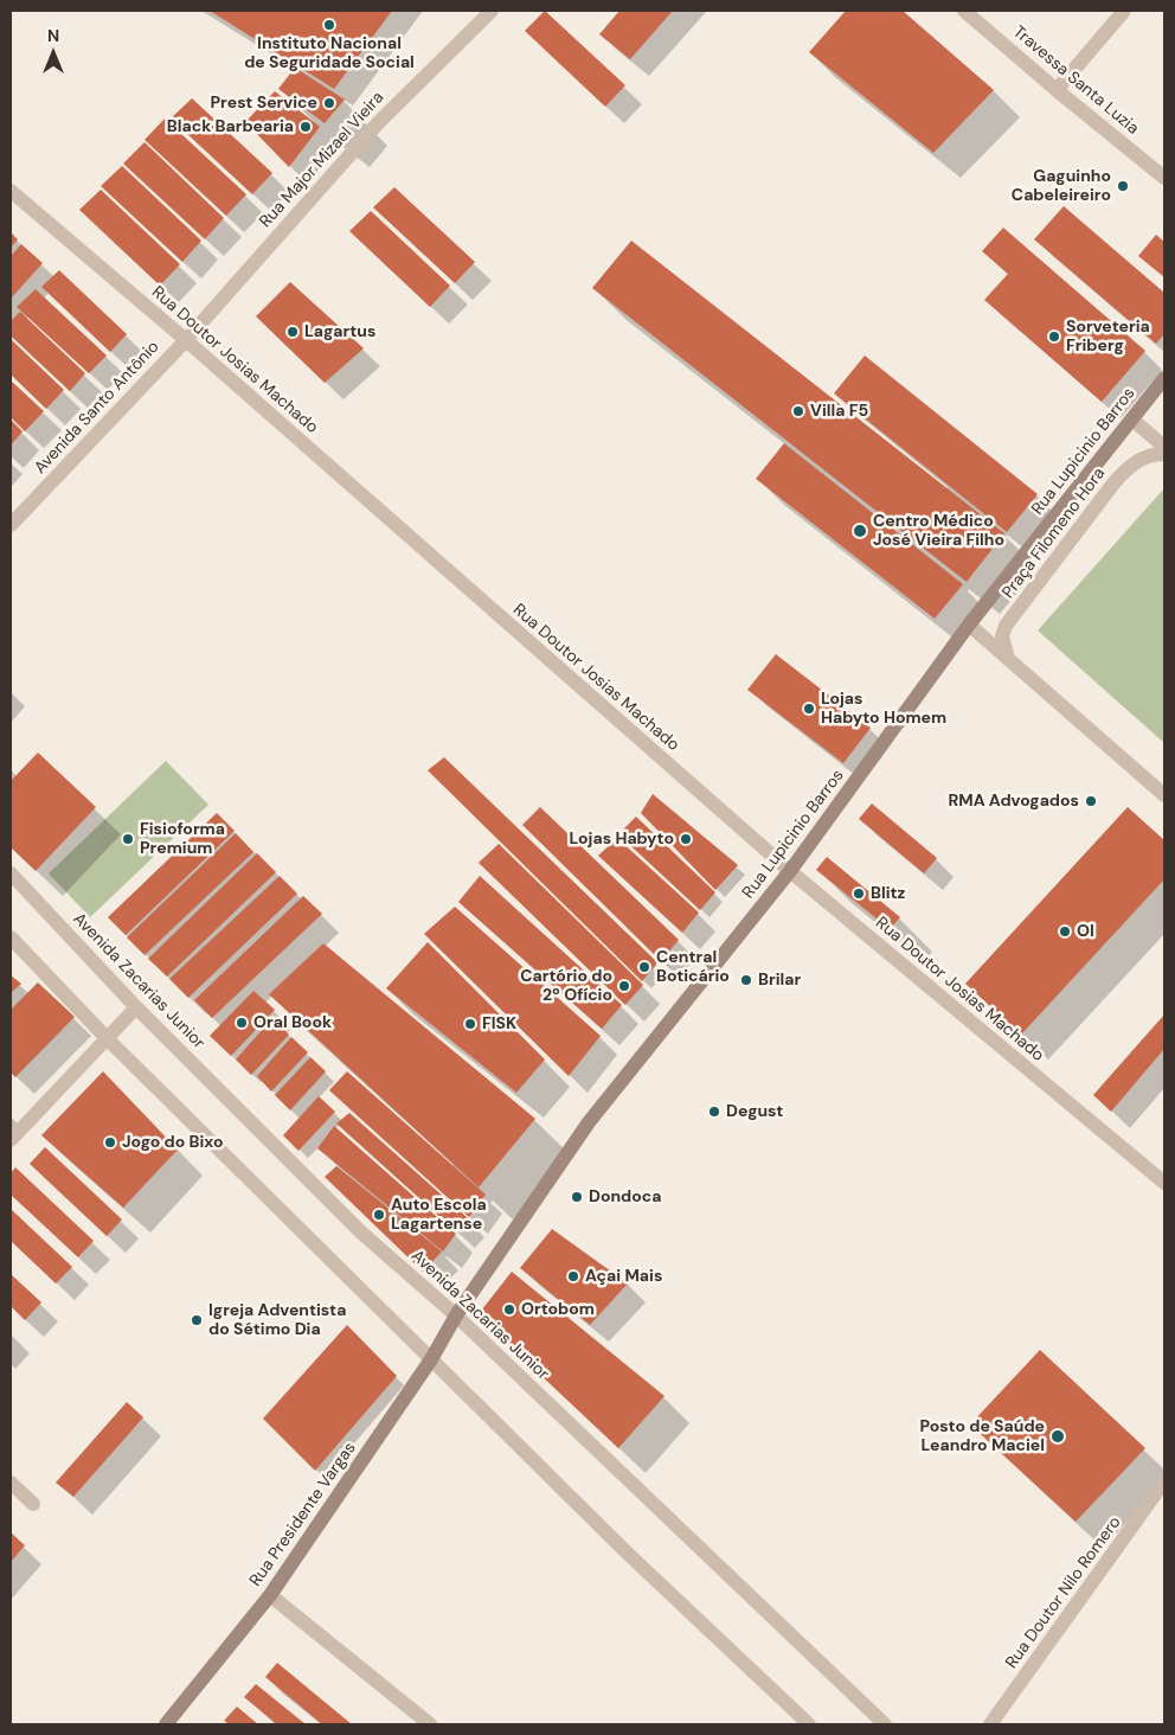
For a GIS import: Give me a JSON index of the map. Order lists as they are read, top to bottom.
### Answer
{
  "streets": {
    "main road": ["Rua Lupicinio Barros", "Rua Presidente Vargas"],
    "street": [
      "Travessa Santa Luzia",
      "Rua Major Mizael Vieira",
      "Rua Doutor Josias Machado",
      "Avenida Santo Antônio",
      "Praça Filomeno Hora",
      "Avenida Zacarias Junior",
      "Rua Doutor Nilo Romero"
    ]
  },
  "crossings": [
    ["Rua Major Mizael Vieira", "Rua Doutor Josias Machado"],
    ["Rua Major Mizael Vieira", "Avenida Santo Antônio"],
    ["Rua Doutor Josias Machado", "Avenida Santo Antônio"],
    ["Rua Doutor Josias Machado", "Rua Lupicinio Barros"],
    ["Rua Lupicinio Barros", "Avenida Zacarias Junior"],
    ["Rua Lupicinio Barros", "Rua Presidente Vargas"],
    ["Avenida Zacarias Junior", "Rua Presidente Vargas"]
  ],
  "places": [
    "Instituto Nacional de Seguridade Social",
    "Prest Service",
    "Black Barbearia",
    "Gaguinho Cabeleireiro",
    "Lagartus",
    "Sorveteria Friberg",
    "Villa F5",
    "Centro Médico José Vieira Filho",
    "Lojas Habyto Homem",
    "RMA Advogados",
    "Fisioforma Premium",
    "Lojas Habyto",
    "Blitz",
    "OI",
    "Central Boticário",
    "Brilar",
    "Cartório do 2º Ofício",
    "Oral Book",
    "FISK",
    "Degust",
    "Jogo do Bixo",
    "Dondoca",
    "Auto Escola Lagartense",
    "Açai Mais",
    "Ortobom",
    "Igreja Adventista do Sétimo Dia",
    "Posto de Saúde Leandro Maciel"
  ],
  "north": "top"
}
